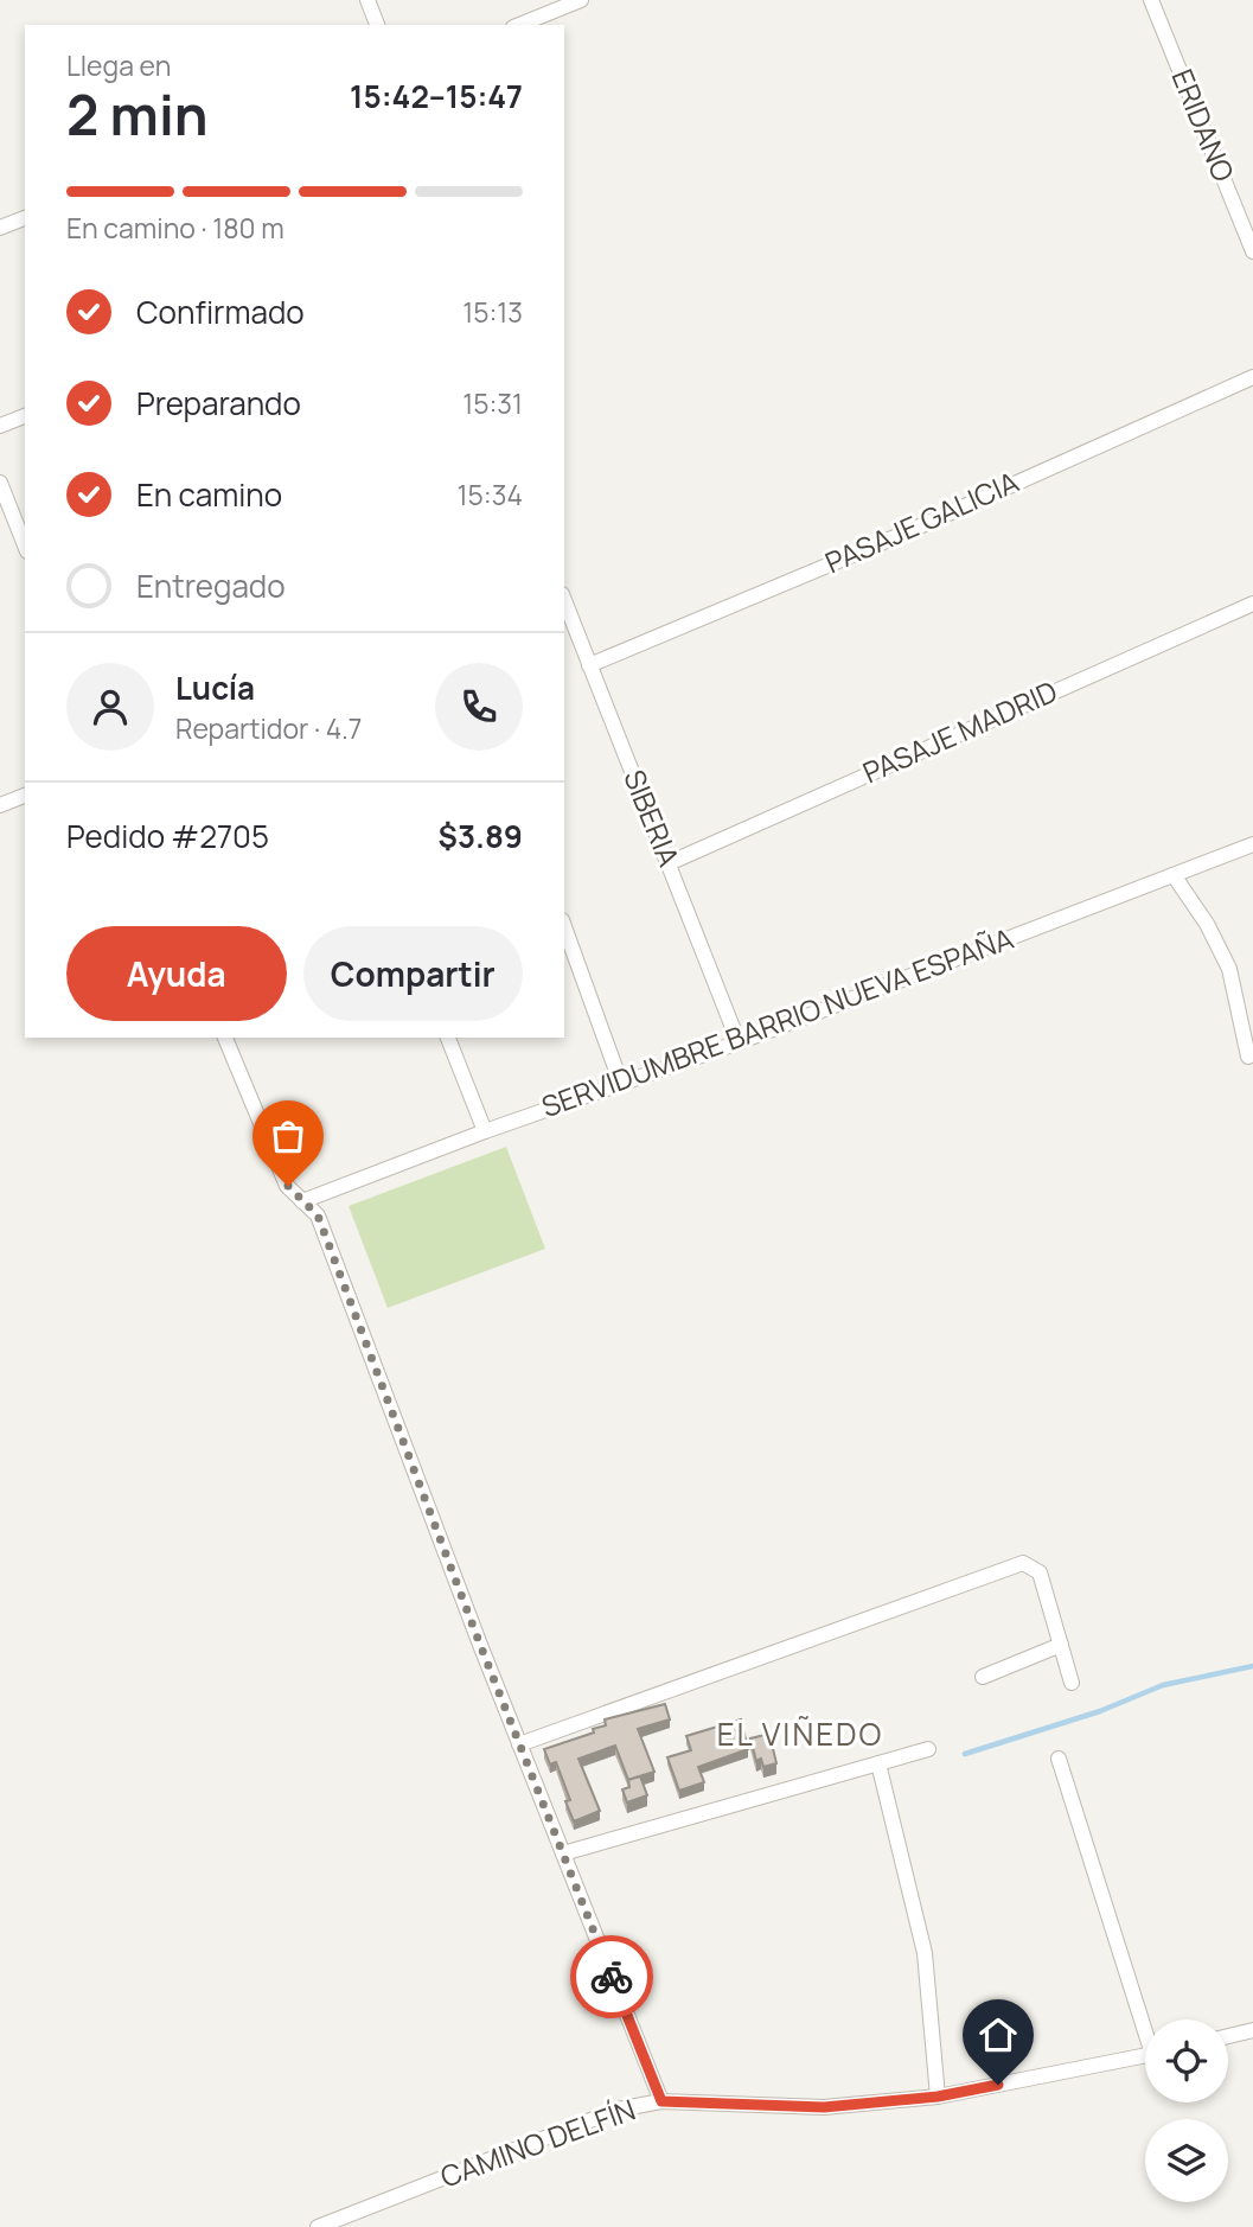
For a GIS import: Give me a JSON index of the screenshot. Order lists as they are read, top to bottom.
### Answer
{
  "streets": {
    "street": [
      "ERIDANO",
      "PASAJE GALICIA",
      "PASAJE MADRID",
      "SIBERIA",
      "SERVIDUMBRE BARRIO NUEVA ESPAÑA",
      "CAMINO DELFÍN"
    ]
  },
  "crossings": [
    ["PASAJE GALICIA", "SIBERIA"],
    ["PASAJE MADRID", "SIBERIA"],
    ["SIBERIA", "SERVIDUMBRE BARRIO NUEVA ESPAÑA"]
  ],
  "districts": ["EL VIÑEDO"],
  "page": {
    "heading": ["2 min", "Llega en", "15:42–15:47"],
    "panel": [
      "Lucía",
      "Repartidor · 4.7",
      "Pedido #2705",
      "$3.89"
    ],
    "bar": "En camino · 180 m",
    "list": [
      ["Confirmado", "15:13"],
      ["Preparando", "15:31"],
      ["En camino", "15:34"],
      "Entregado"
    ],
    "buttons": ["Ayuda", "Compartir"]
  }
}
